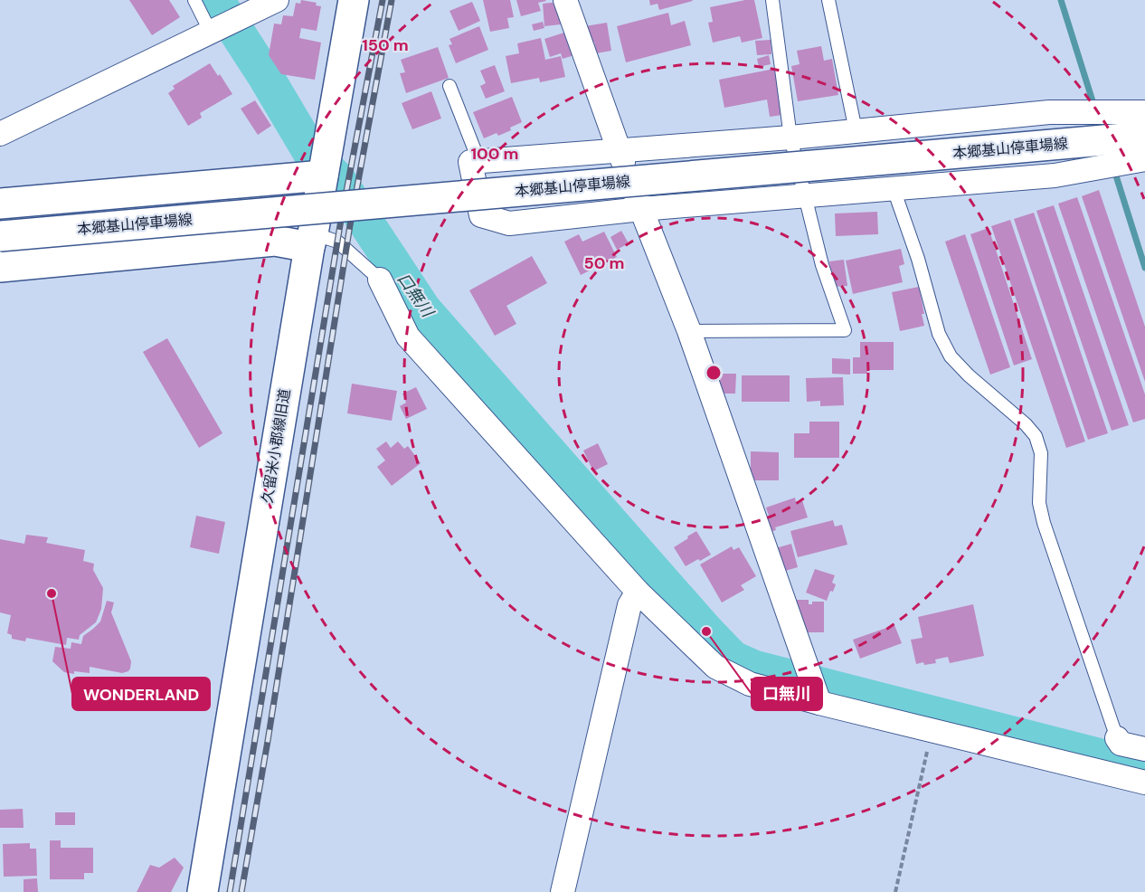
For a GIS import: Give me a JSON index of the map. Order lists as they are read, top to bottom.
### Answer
{
  "streets": {
    "main road": ["本郷基山停車場線", "久留米小郡線旧道"]
  },
  "crossings": [
    ["本郷基山停車場線", "久留米小郡線旧道"]
  ],
  "water": ["口無川"],
  "places": ["WONDERLAND", "口無川"],
  "rings": ["150 m", "100 m", "50 m"]
}
